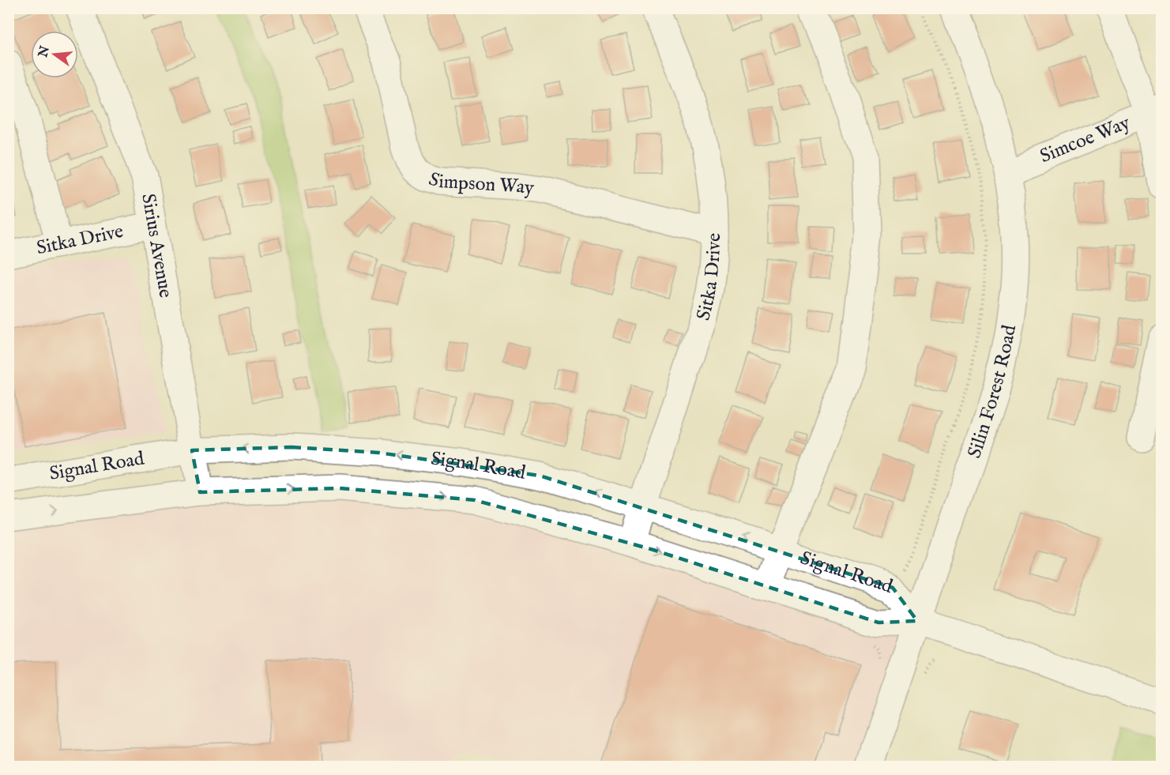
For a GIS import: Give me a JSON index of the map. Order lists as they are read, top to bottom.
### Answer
{
  "streets": {
    "street": [
      "Simcoe Way",
      "Simpson Way",
      "Sitka Drive",
      "Sirius Avenue",
      "Silin Forest Road",
      "Signal Road"
    ]
  },
  "crossings": [
    ["Simcoe Way", "Silin Forest Road"],
    ["Simpson Way", "Sitka Drive"],
    ["Sitka Drive", "Sirius Avenue"],
    ["Sitka Drive", "Signal Road"],
    ["Sirius Avenue", "Signal Road"],
    ["Silin Forest Road", "Signal Road"]
  ],
  "north": "left"
}
